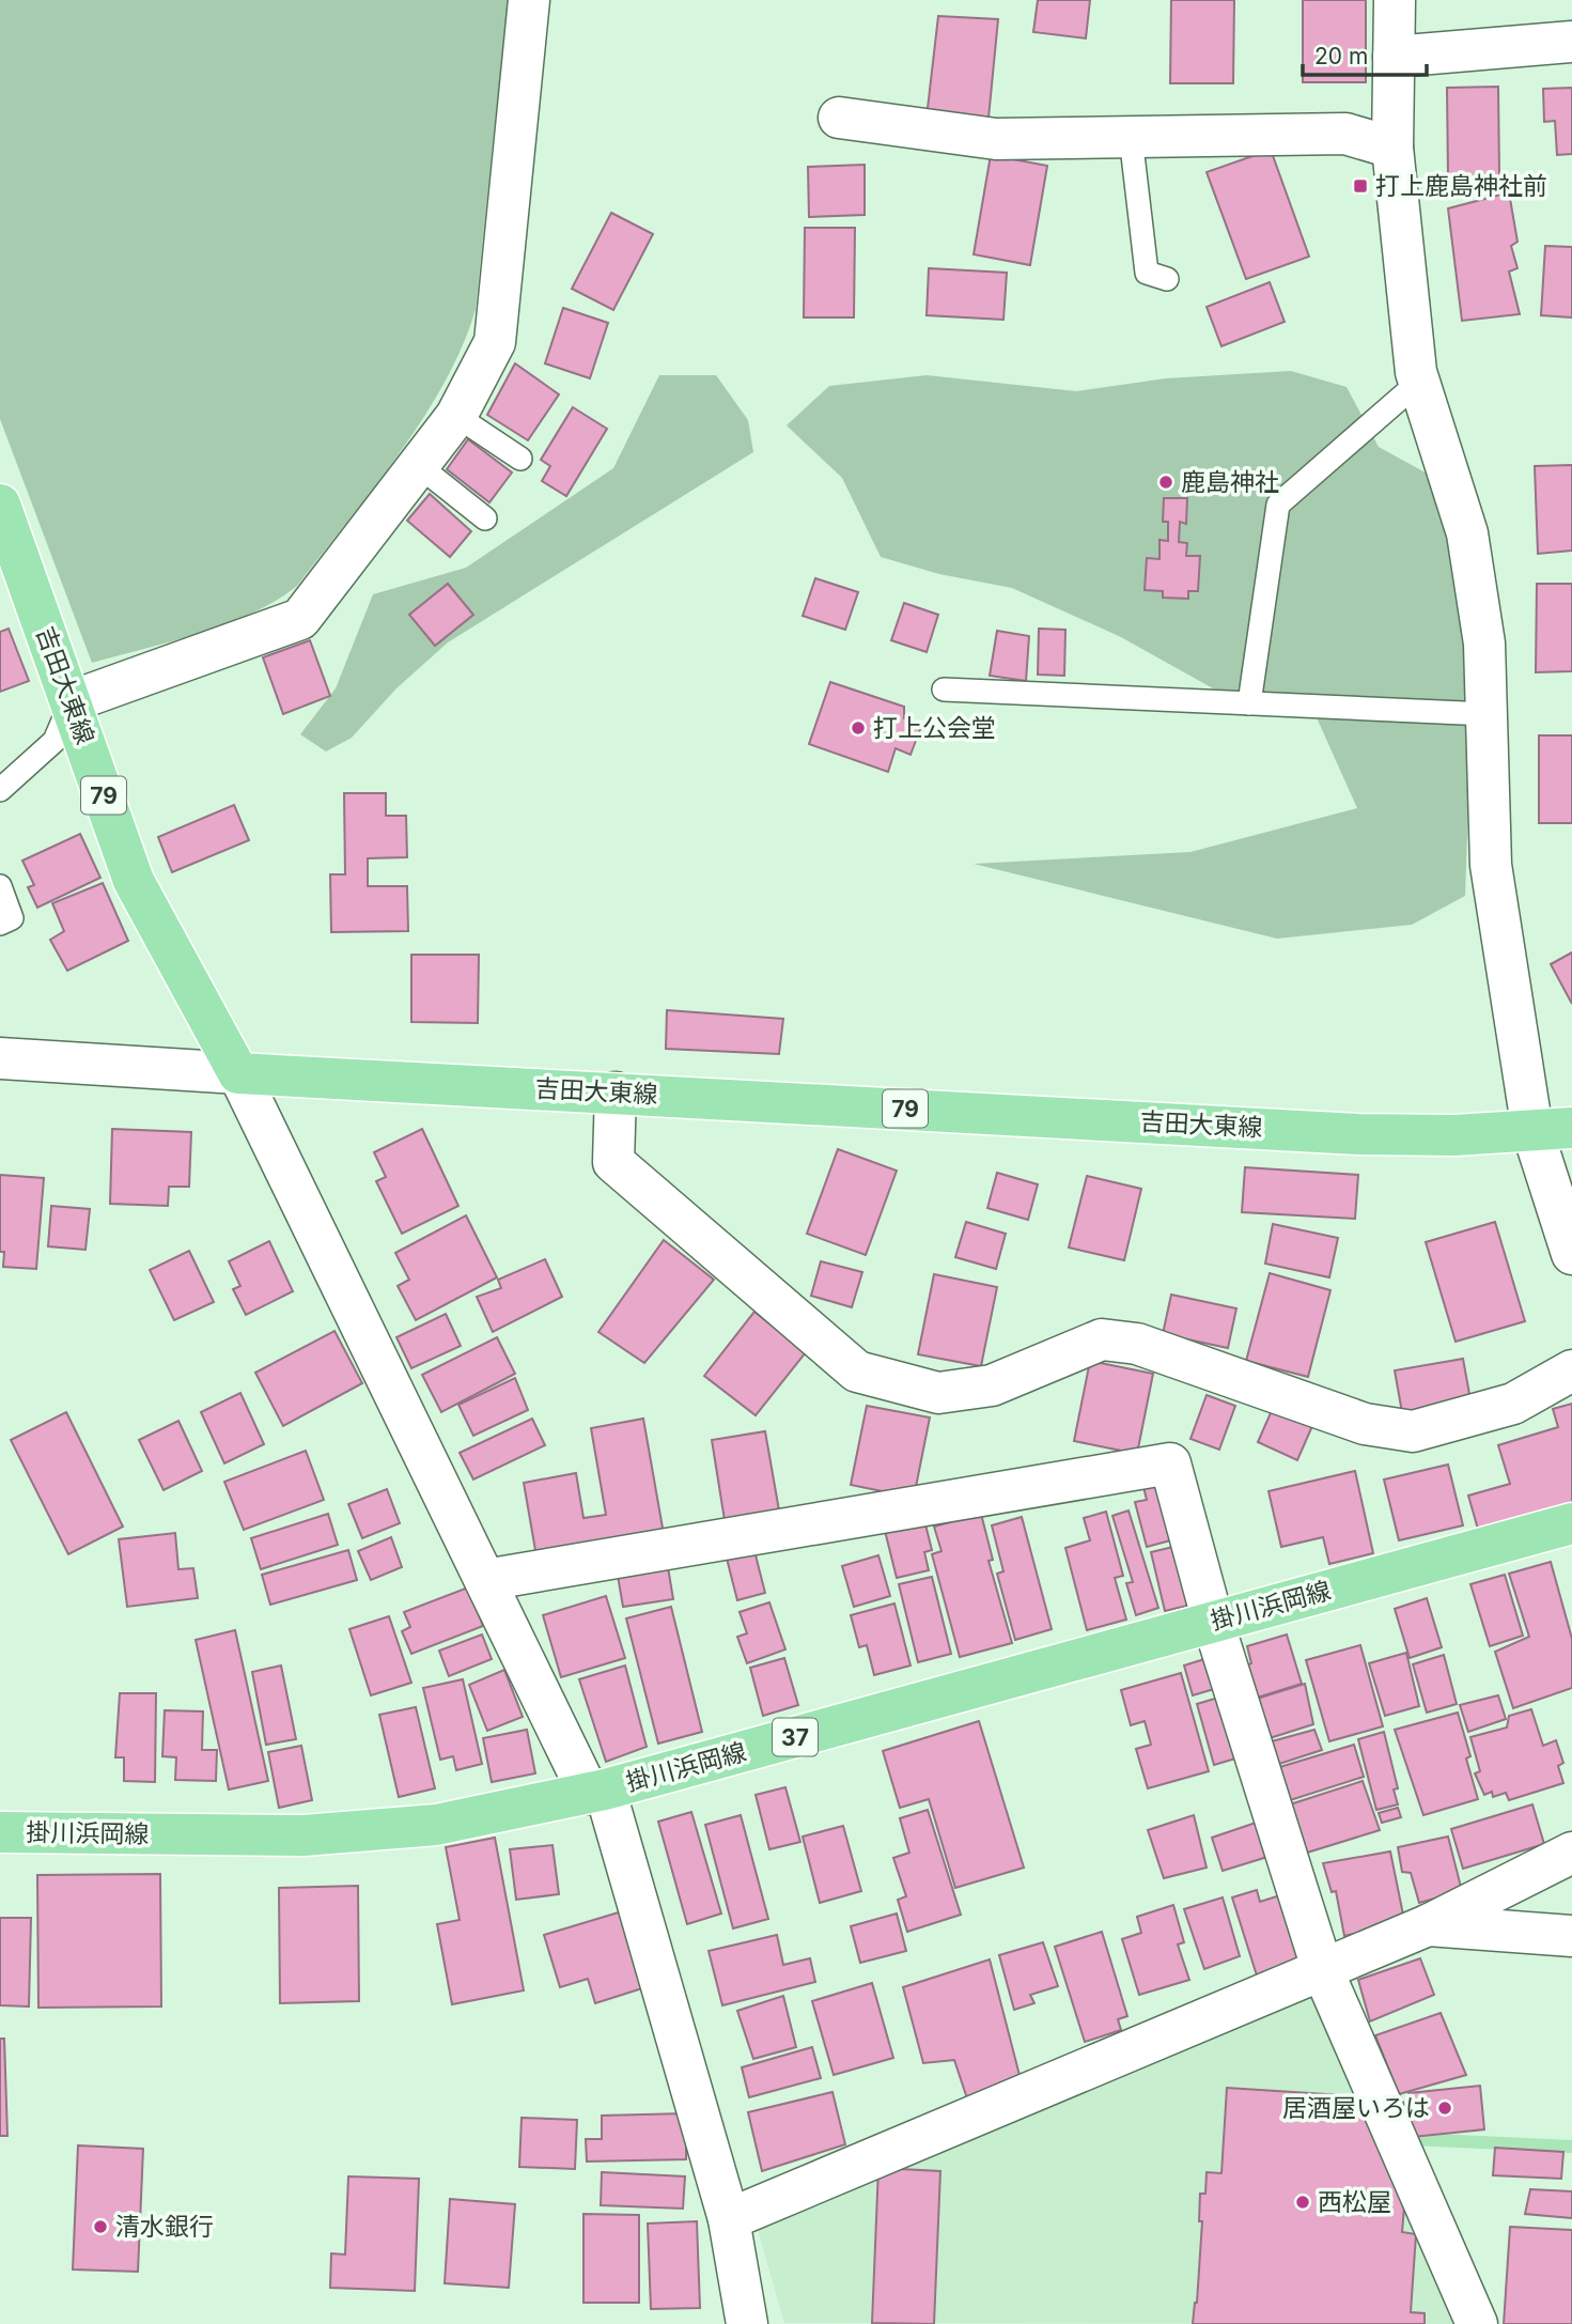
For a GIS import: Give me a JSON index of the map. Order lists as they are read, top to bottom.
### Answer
{
  "streets": {
    "main road": [
      "吉田大東線",
      "79",
      "掛川浜岡線",
      "37"
    ]
  },
  "places": {
    "transit": ["打上鹿島神社前"],
    "other": [
      "鹿島神社",
      "打上公会堂",
      "居酒屋いろは",
      "西松屋",
      "清水銀行"
    ]
  },
  "scale_bar": "20 m"
}
